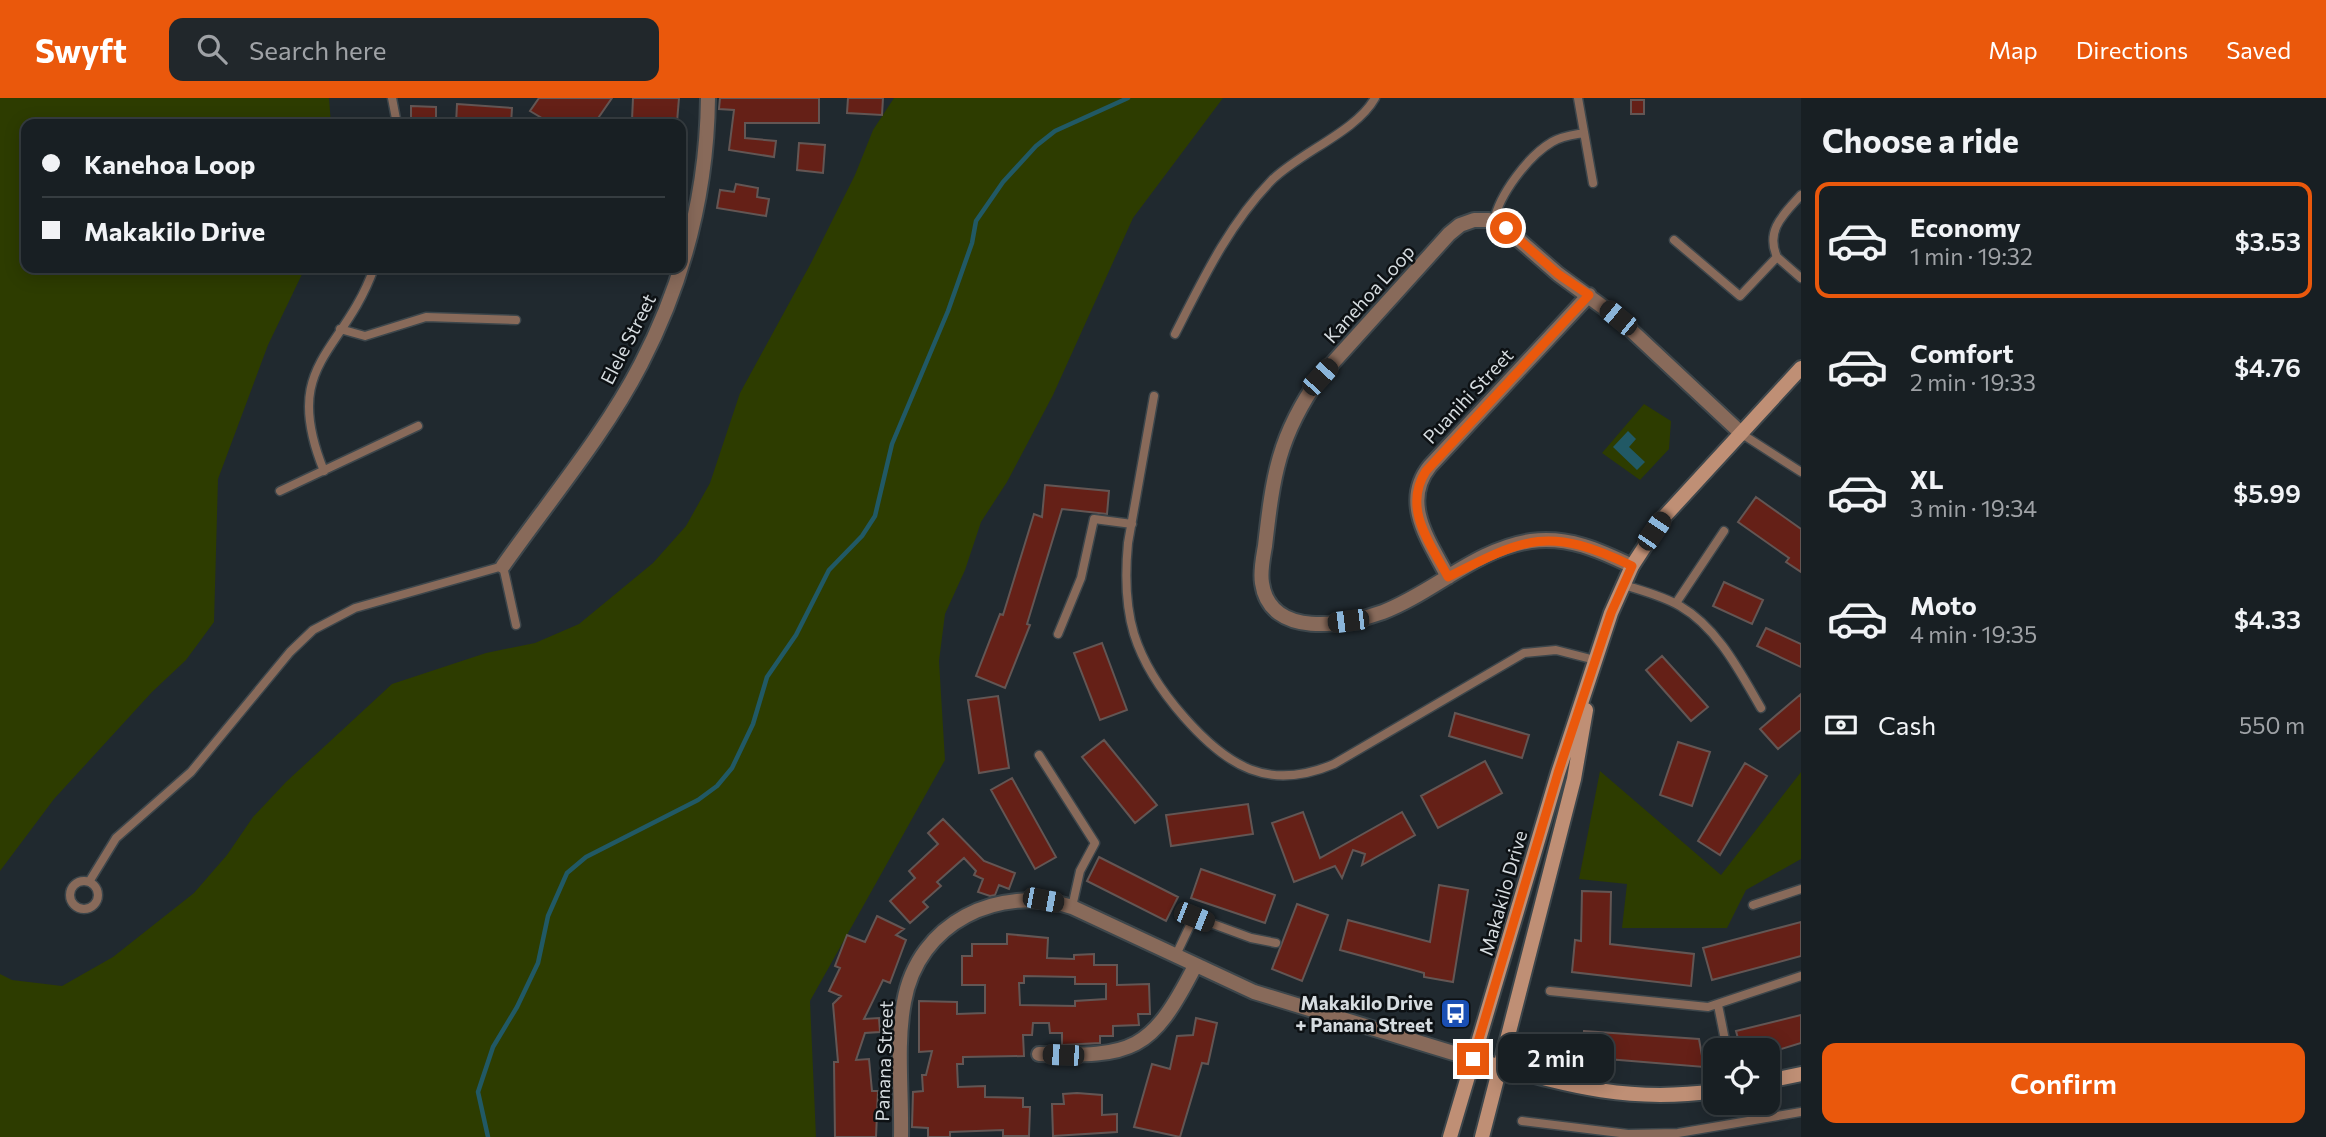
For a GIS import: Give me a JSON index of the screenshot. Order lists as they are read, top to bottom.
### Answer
{
  "streets": {
    "main road": ["Makakilo Drive", "Panana Street"],
    "street": ["Kanehoa Loop", "Elele Street", "Puanihi Street"]
  },
  "crossings": [
    ["Kanehoa Loop", "Puanihi Street"],
    ["Kanehoa Loop", "Makakilo Drive"],
    ["Makakilo Drive", "Panana Street"]
  ],
  "places": {
    "bus stop": ["Makakilo Drive + Panana Street"]
  },
  "page": {
    "header": "Swyft",
    "search": "Search here",
    "nav": ["Map", "Directions", "Saved"],
    "heading": "Choose a ride",
    "banner": ["Kanehoa Loop", "Makakilo Drive"],
    "list": [
      {
        "name": "Economy",
        "note": "1 min · 19:32",
        "value": "$3.53"
      },
      {
        "name": "Comfort",
        "note": "2 min · 19:33",
        "value": "$4.76"
      },
      {
        "name": "XL",
        "note": "3 min · 19:34",
        "value": "$5.99"
      },
      {
        "name": "Moto",
        "note": "4 min · 19:35",
        "value": "$4.33"
      }
    ],
    "pay": ["Cash", "550 m"],
    "buttons": "Confirm",
    "bubble": "2 min"
  }
}
